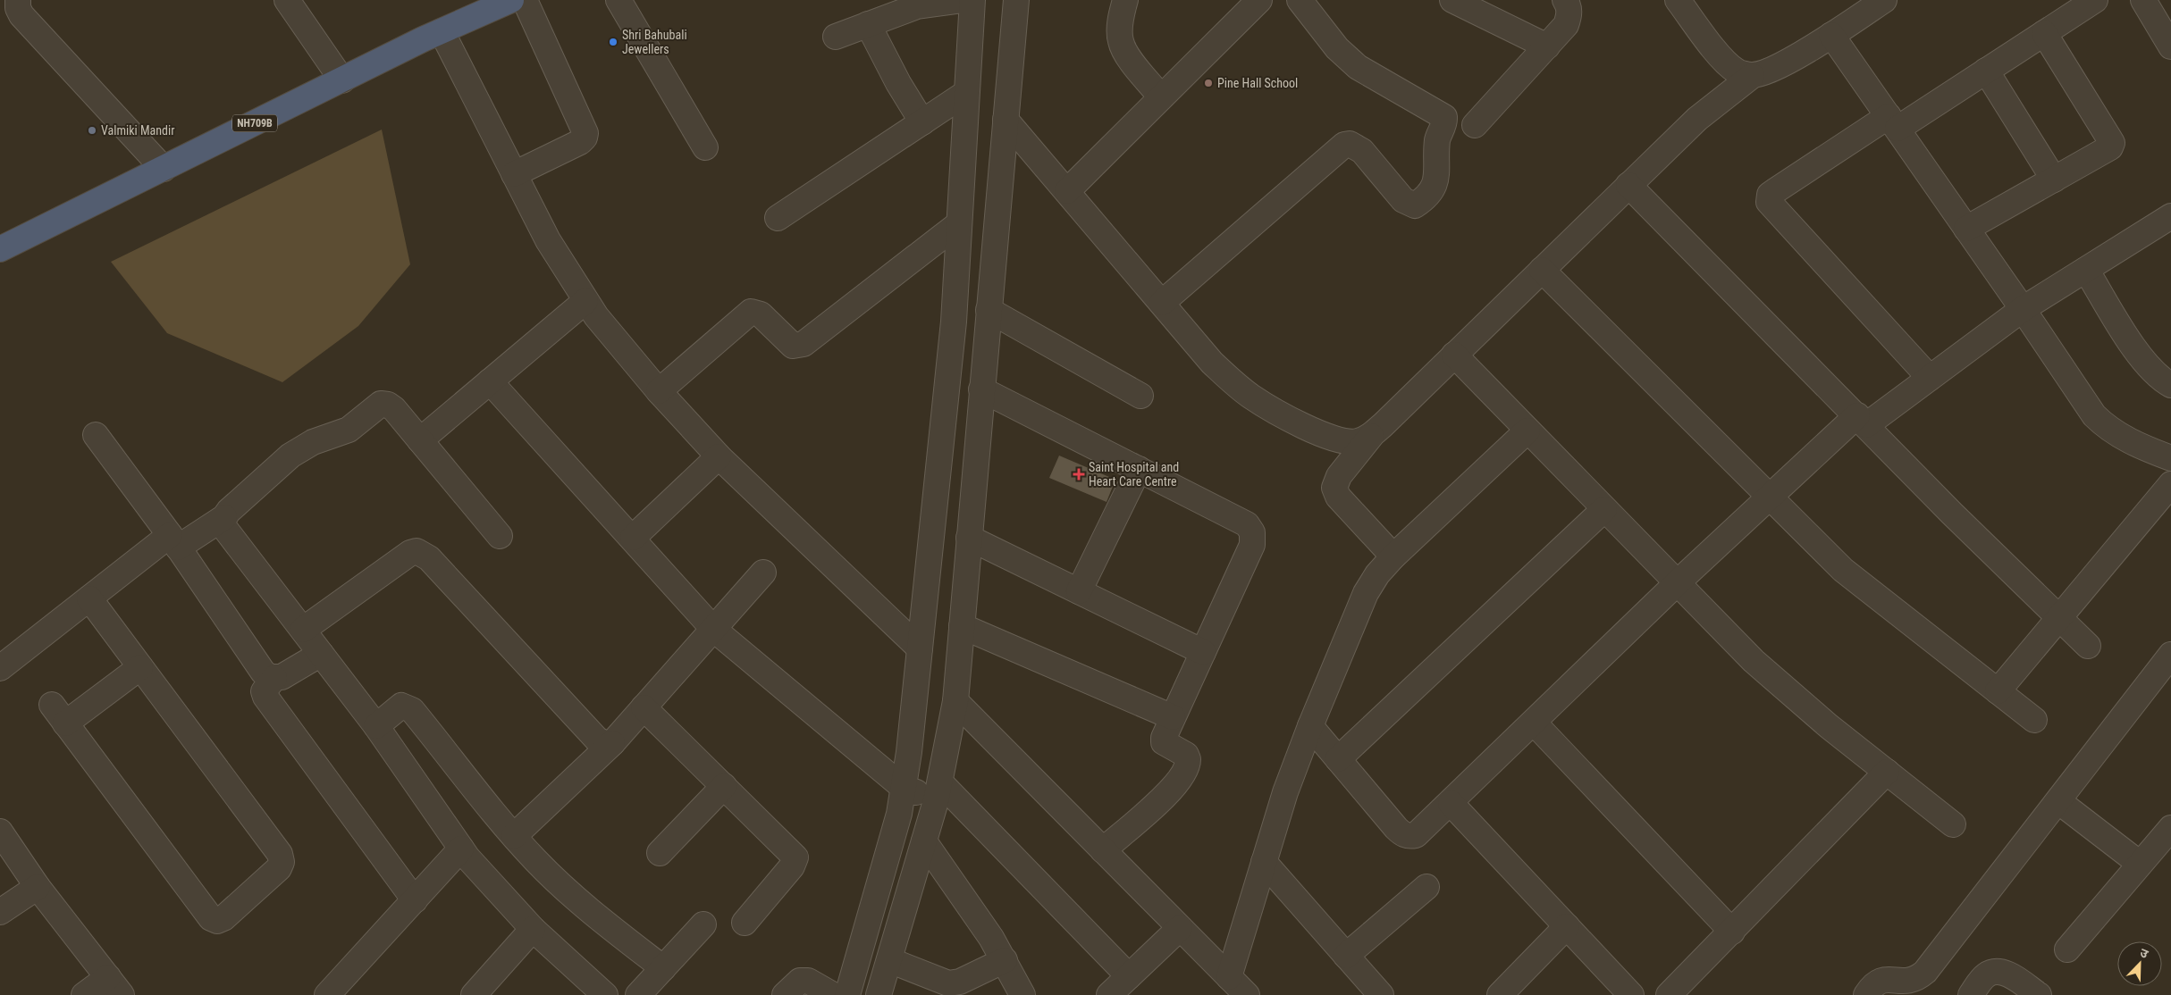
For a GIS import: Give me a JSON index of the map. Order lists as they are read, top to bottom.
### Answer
{
  "streets": {
    "highway": ["NH709B"]
  },
  "places": {
    "other": ["Shri Bahubali Jewellers", "Pine Hall School", "Valmiki Mandir"],
    "health": ["Saint Hospital and Heart Care Centre"]
  },
  "north": "top right"
}
